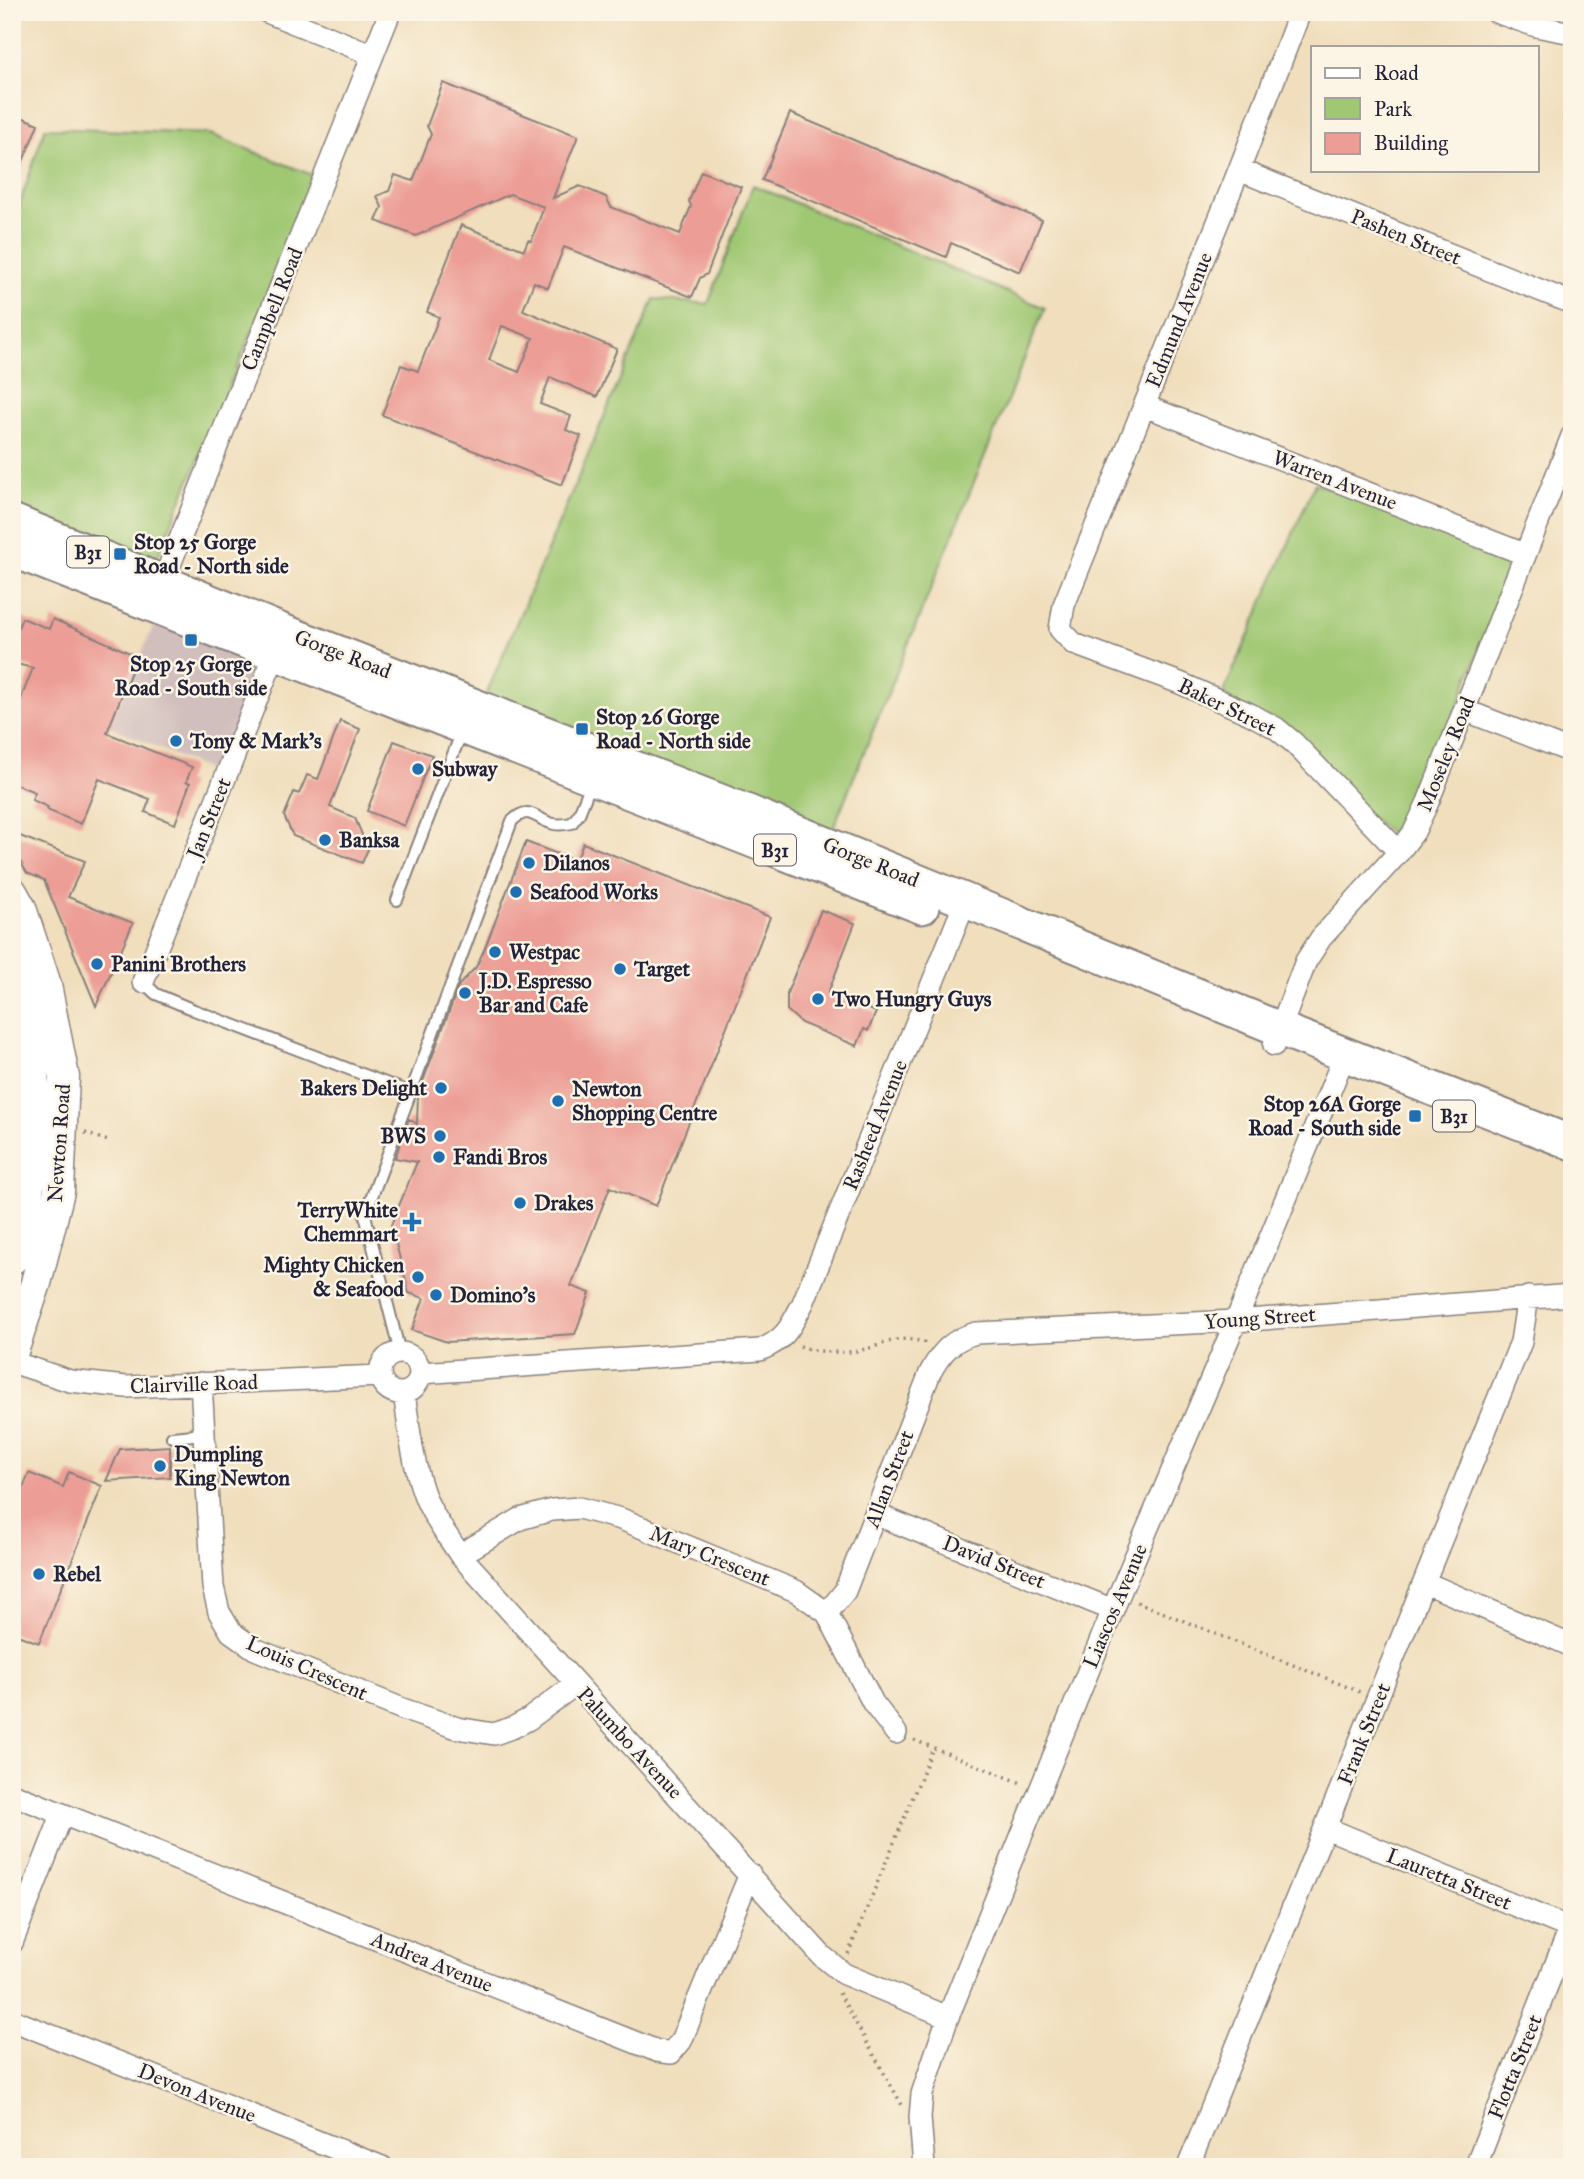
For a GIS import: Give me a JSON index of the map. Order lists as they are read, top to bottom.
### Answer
{
  "streets": {
    "main road": ["B31", "Gorge Road", "Newton Road"],
    "street": [
      "Pashen Street",
      "Campbell Road",
      "Edmund Avenue",
      "Warren Avenue",
      "Baker Street",
      "Moseley Road",
      "Jan Street",
      "Rasheed Avenue",
      "Young Street",
      "Clairville Road",
      "Allan Street",
      "Mary Crescent",
      "David Street",
      "Liascos Avenue",
      "Louis Crescent",
      "Frank Street",
      "Palumbo Avenue",
      "Lauretta Street",
      "Andrea Avenue",
      "Flotta Street",
      "Devon Avenue"
    ]
  },
  "crossings": [
    ["Pashen Street", "Edmund Avenue"],
    ["Campbell Road", "Gorge Road"],
    ["Edmund Avenue", "Warren Avenue"],
    ["Edmund Avenue", "Baker Street"],
    ["Warren Avenue", "Moseley Road"],
    ["Gorge Road", "Moseley Road"],
    ["Gorge Road", "Jan Street"],
    ["Gorge Road", "Rasheed Avenue"],
    ["Gorge Road", "Liascos Avenue"],
    ["Baker Street", "Moseley Road"],
    ["Rasheed Avenue", "Clairville Road"],
    ["Rasheed Avenue", "Palumbo Avenue"],
    ["Young Street", "Allan Street"],
    ["Young Street", "Liascos Avenue"],
    ["Young Street", "Frank Street"],
    ["Clairville Road", "Louis Crescent"],
    ["Clairville Road", "Palumbo Avenue"],
    ["Allan Street", "Mary Crescent"],
    ["Allan Street", "David Street"],
    ["Mary Crescent", "Palumbo Avenue"],
    ["David Street", "Liascos Avenue"],
    ["Liascos Avenue", "Palumbo Avenue"],
    ["Louis Crescent", "Palumbo Avenue"],
    ["Frank Street", "Lauretta Street"],
    ["Palumbo Avenue", "Andrea Avenue"],
    ["Lauretta Street", "Flotta Street"]
  ],
  "places": {
    "transit": [
      "Stop 25 Gorge Road - North side",
      "Stop 25 Gorge Road - South side",
      "Stop 26 Gorge Road - North side",
      "Stop 26A Gorge Road - South side"
    ],
    "other": [
      "Tony & Mark's",
      "Subway",
      "Banksa",
      "Dilanos",
      "Seafood Works",
      "Westpac",
      "Panini Brothers",
      "Target",
      "J.D. Espresso Bar and Cafe",
      "Two Hungry Guys",
      "Bakers Delight",
      "Newton Shopping Centre",
      "BWS",
      "Fandi Bros",
      "Drakes",
      "Mighty Chicken & Seafood",
      "Domino's",
      "Dumpling King Newton",
      "Rebel"
    ],
    "health": ["TerryWhite Chemmart"]
  },
  "legend": ["Road", "Park", "Building"]
}
